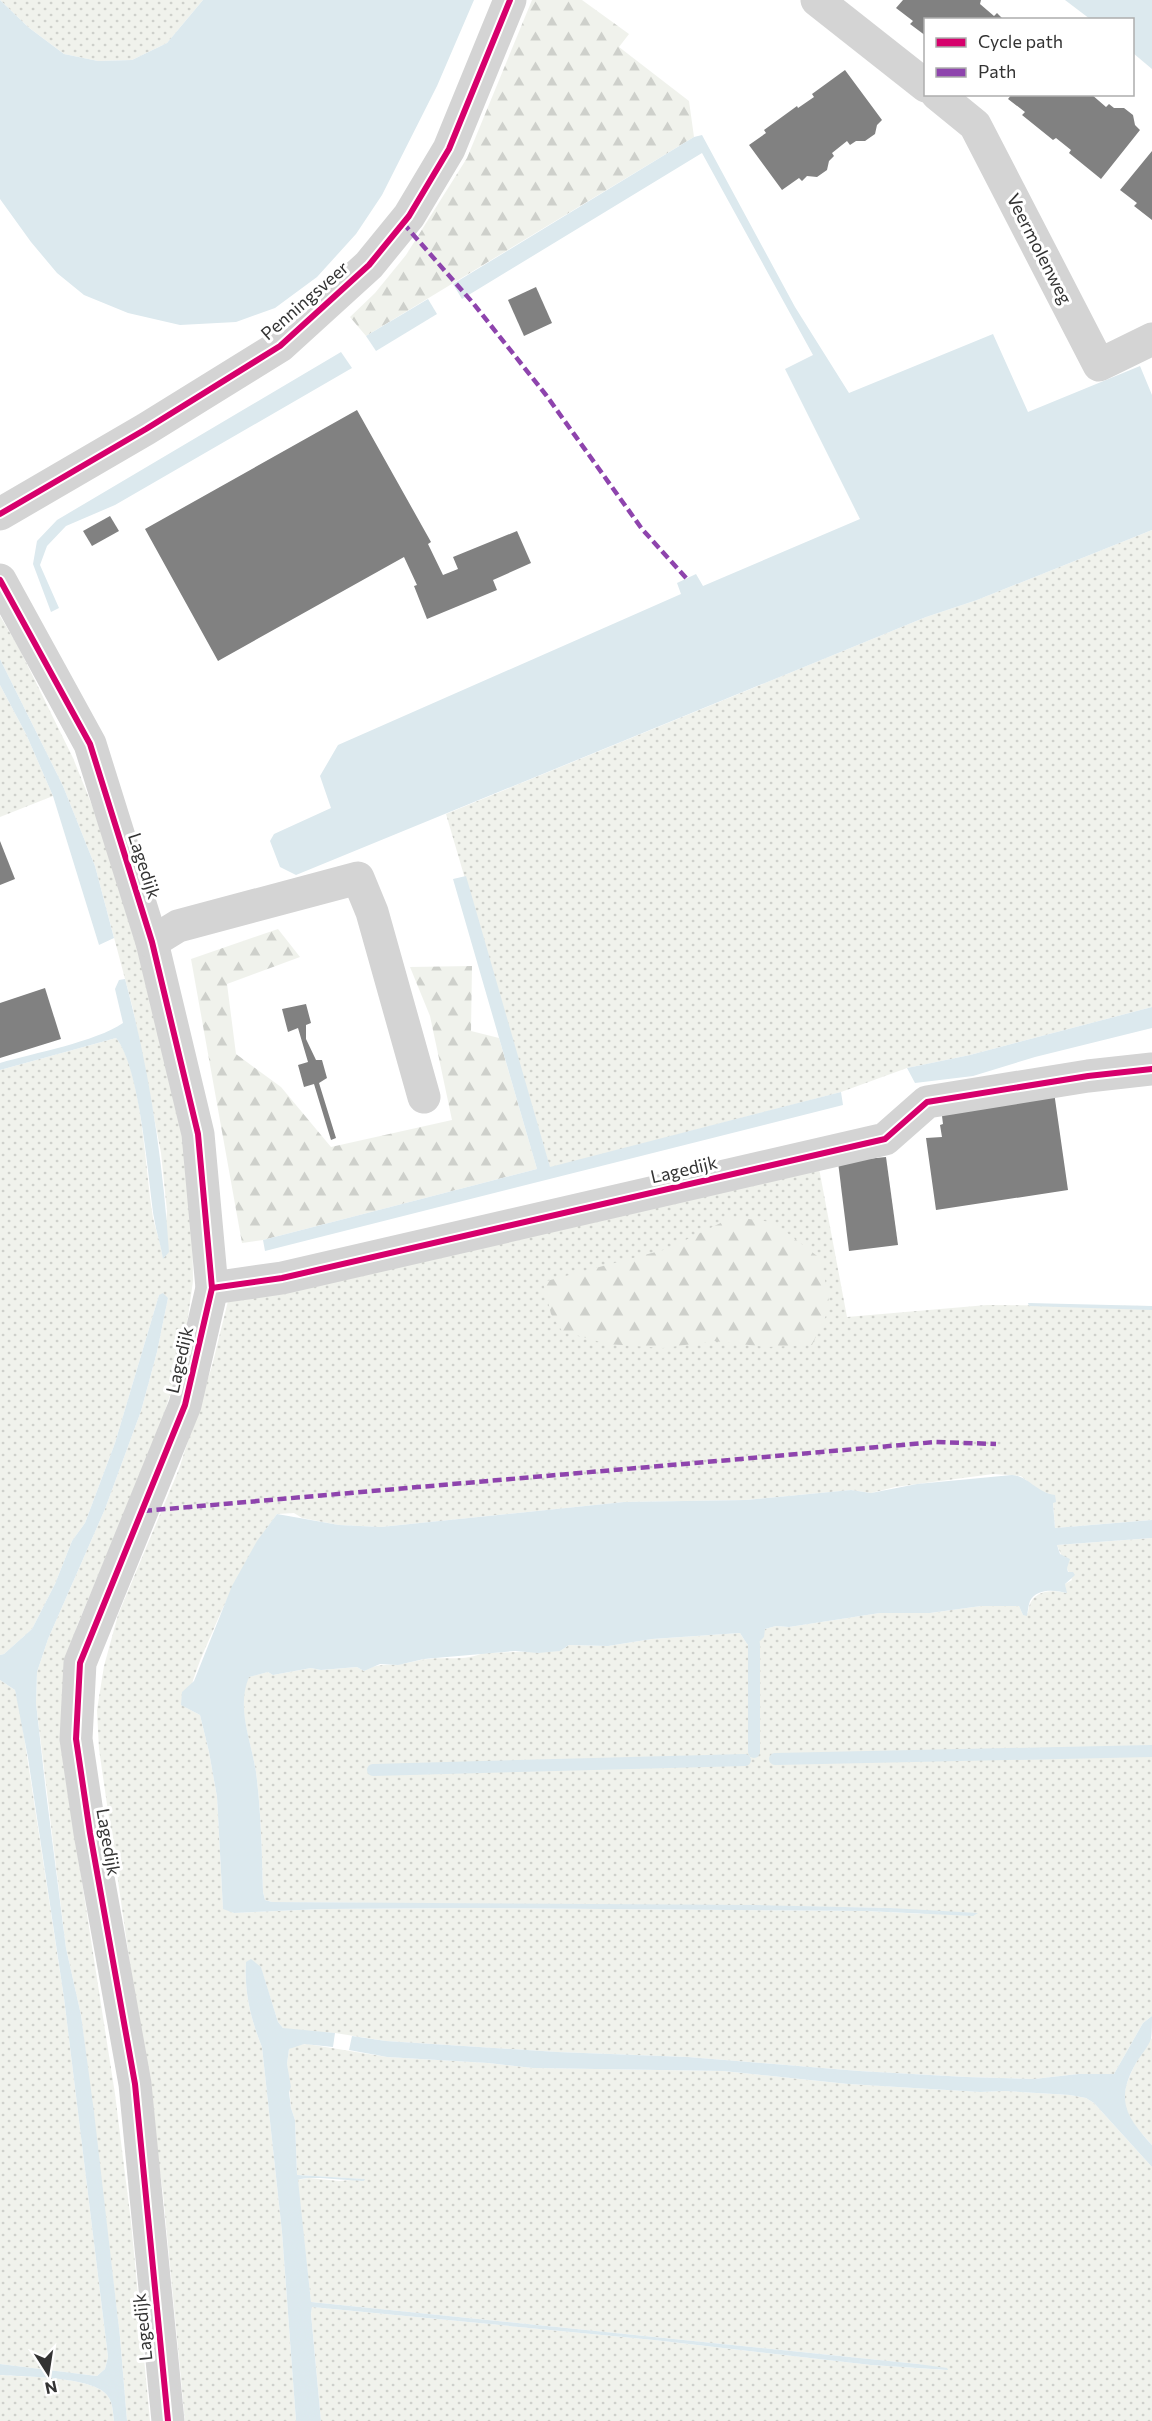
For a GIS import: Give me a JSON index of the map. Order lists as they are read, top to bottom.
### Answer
{
  "streets": {
    "street": ["Veermolenweg", "Penningsveer", "Lagedijk"]
  },
  "legend": ["Cycle path", "Path"],
  "north": "bottom"
}
